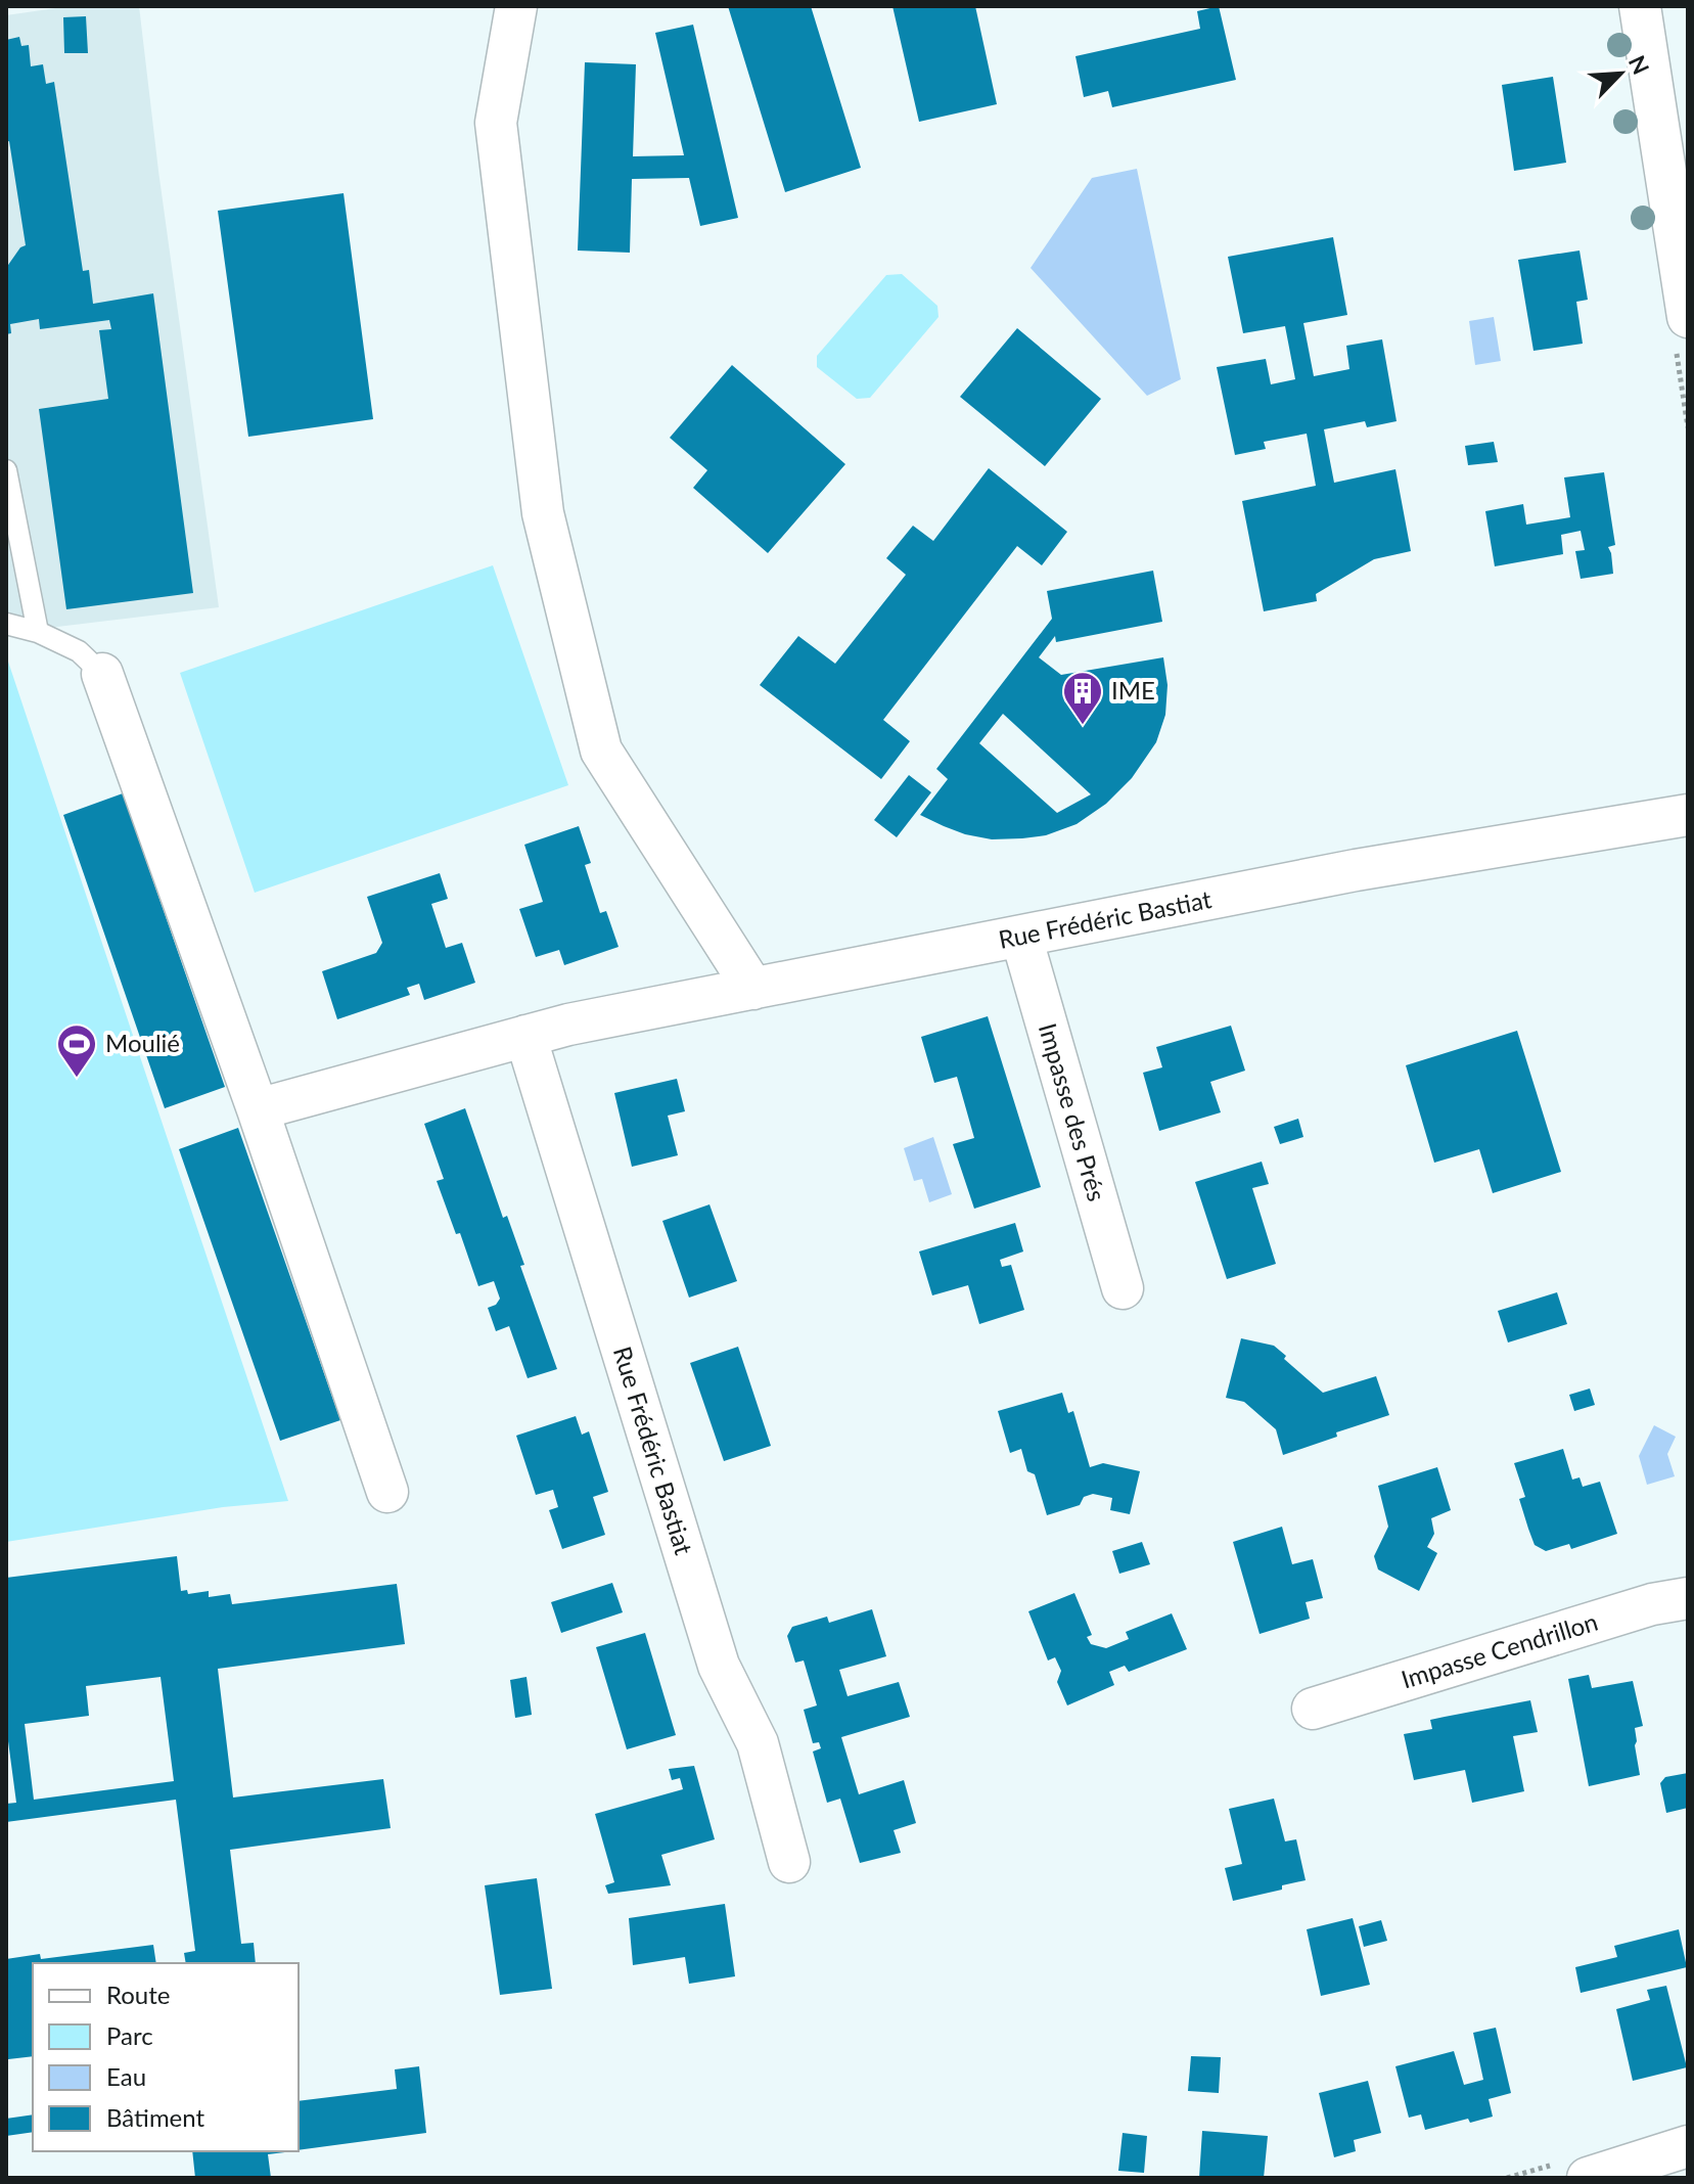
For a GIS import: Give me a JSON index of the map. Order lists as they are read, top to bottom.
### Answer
{
  "streets": {
    "street": ["Rue Frédéric Bastiat", "Impasse des Prés", "Impasse Cendrillon"]
  },
  "crossings": [
    ["Rue Frédéric Bastiat", "Impasse des Prés"]
  ],
  "places": {
    "building": ["IME"],
    "sports": ["Moulié"]
  },
  "legend": [
    "Route",
    "Parc",
    "Eau",
    "Bâtiment"
  ],
  "north": "top right"
}
